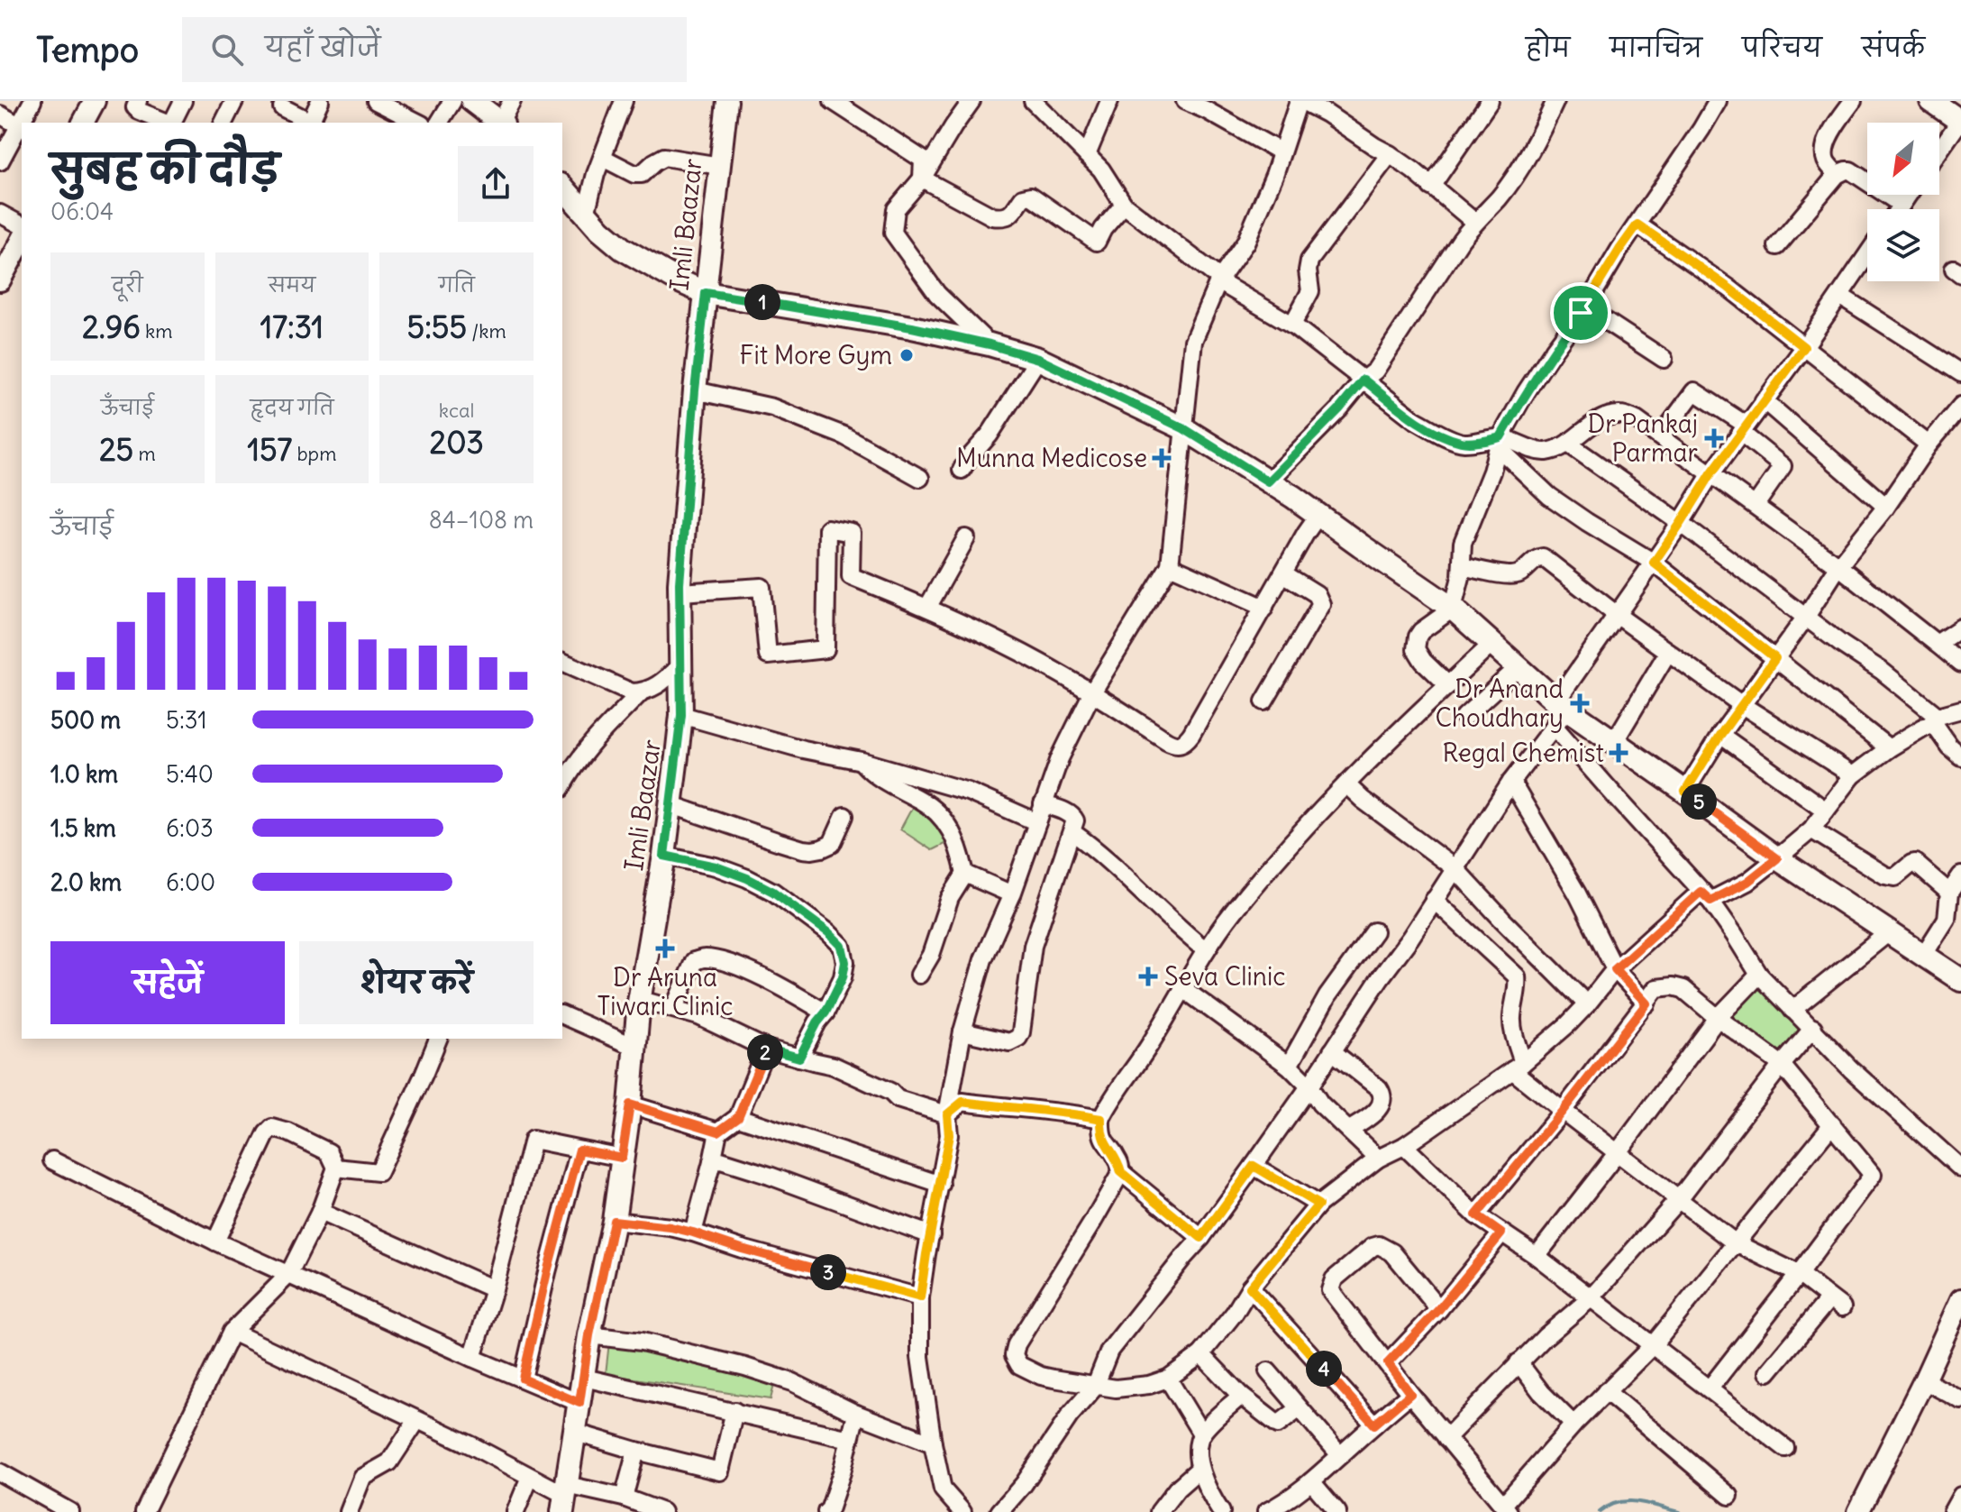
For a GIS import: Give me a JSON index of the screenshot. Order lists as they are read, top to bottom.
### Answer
{
  "streets": {
    "main road": ["Imli Baazar"]
  },
  "places": {
    "other": ["Fit More Gym"],
    "health": [
      "Dr Pankaj Parmar",
      "Munna Medicose",
      "Dr Anand Choudhary",
      "Regal Chemist",
      "Dr Aruna Tiwari Clinic",
      "Seva Clinic"
    ]
  },
  "north": "bottom left",
  "page": {
    "header": "Tempo",
    "search": "यहाँ खोजें",
    "nav": [
      "होम",
      "मानचित्र",
      "परिचय",
      "संपर्क"
    ],
    "heading": ["सुबह की दौड़", "06:04"],
    "stats": [
      ["दूरी", "2.96 km"],
      ["समय", "17:31"],
      ["गति", "5:55 /km"],
      ["ऊँचाई", "25 m"],
      ["हृदय गति", "157 bpm"],
      ["kcal", "203"]
    ],
    "pins": [
      "1",
      "5",
      "2",
      "3",
      "4"
    ],
    "chart": ["ऊँचाई", "84–108 m"],
    "list": [
      {
        "name": "500 m",
        "note": "5:31"
      },
      {
        "name": "1.0 km",
        "note": "5:40"
      },
      {
        "name": "1.5 km",
        "note": "6:03"
      },
      {
        "name": "2.0 km",
        "note": "6:00"
      }
    ],
    "buttons": ["सहेजें", "शेयर करें"]
  }
}
